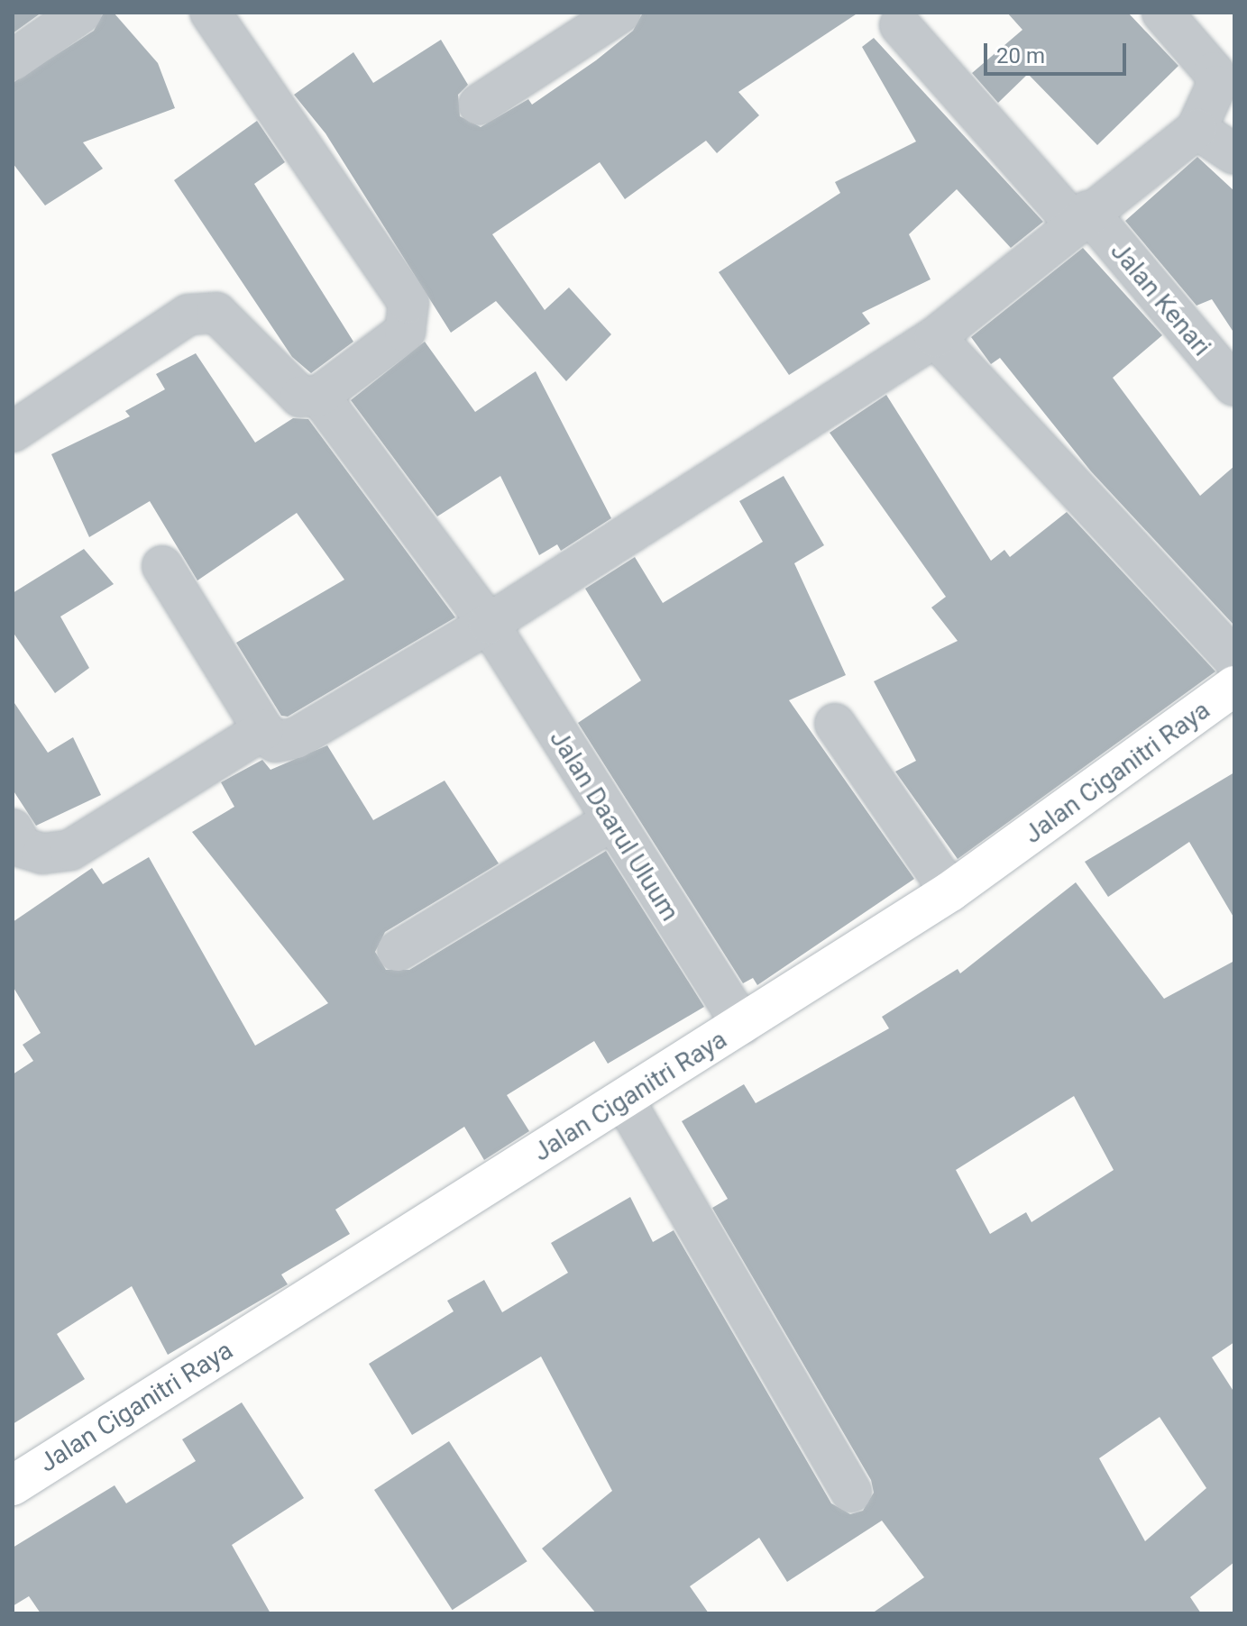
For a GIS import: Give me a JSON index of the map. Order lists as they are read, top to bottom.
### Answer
{
  "streets": {
    "street": ["Jalan Kenari", "Jalan Ciganitri Raya", "Jalan Daarul Uluum"]
  },
  "crossings": [
    ["Jalan Ciganitri Raya", "Jalan Daarul Uluum"]
  ],
  "scale_bar": "20 m"
}
